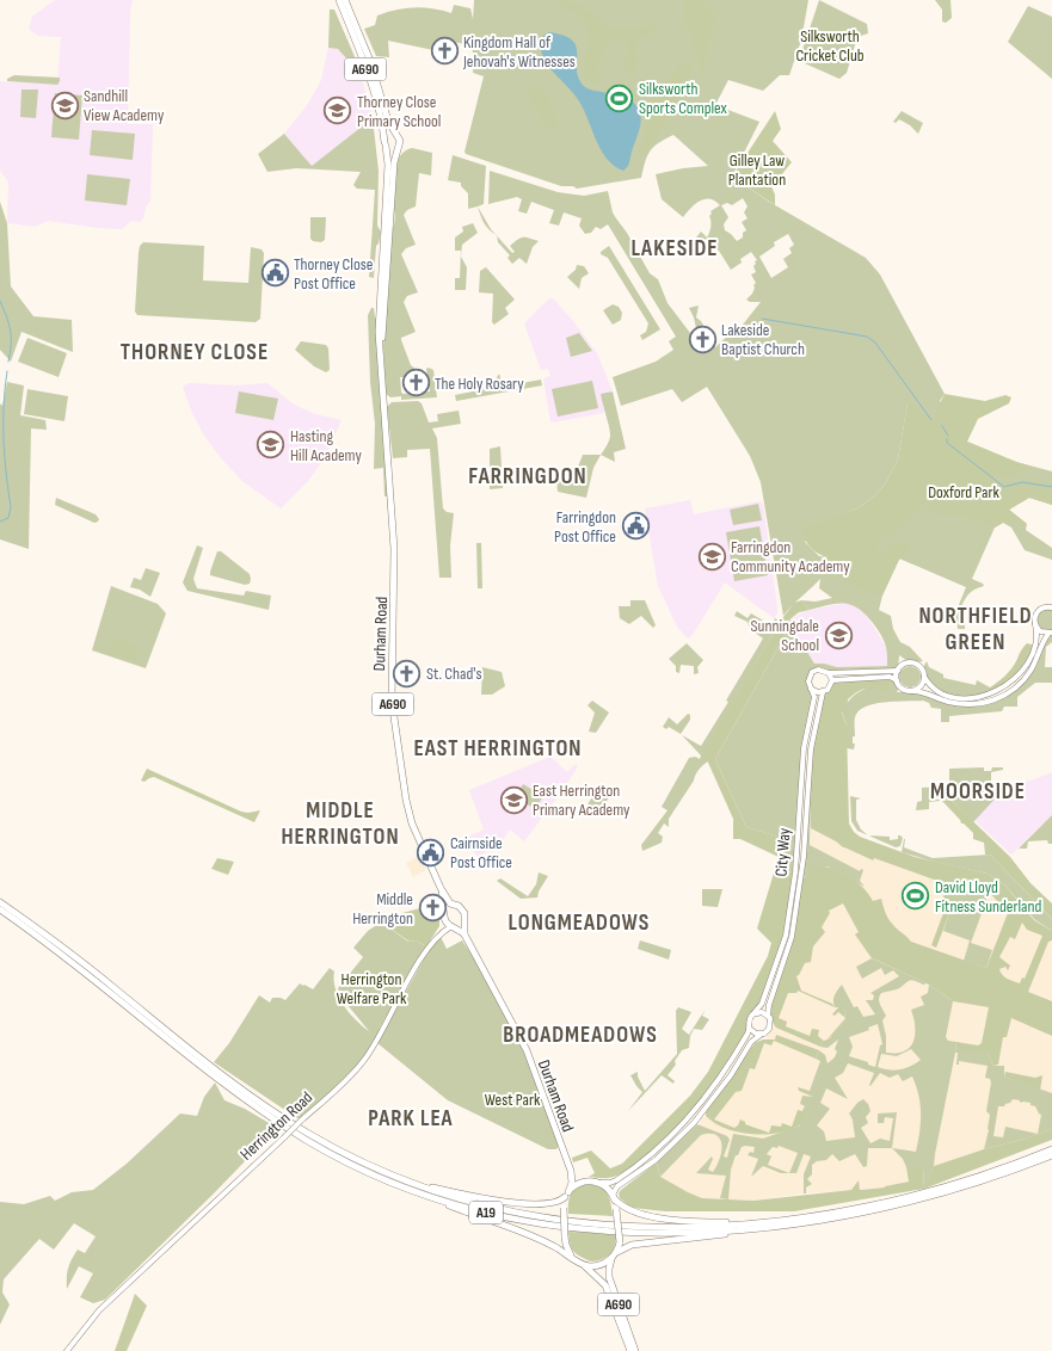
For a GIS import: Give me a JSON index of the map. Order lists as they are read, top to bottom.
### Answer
{
  "streets": {
    "highway": ["A690", "Durham Road", "A19"],
    "main road": ["City Way", "Herrington Road"]
  },
  "crossings": [
    ["A690", "Durham Road"],
    ["A690", "City Way"],
    ["Durham Road", "Herrington Road"]
  ],
  "districts": [
    "LAKESIDE",
    "THORNEY CLOSE",
    "FARRINGDON",
    "NORTHFIELD GREEN",
    "EAST HERRINGTON",
    "MOORSIDE",
    "MIDDLE HERRINGTON",
    "LONGMEADOWS",
    "BROADMEADOWS",
    "PARK LEA"
  ],
  "parks": [
    "Silksworth Cricket Club",
    "Gilley Law Plantation",
    "Doxford Park",
    "Herrington Welfare Park",
    "West Park"
  ],
  "places": {
    "church": [
      "Kingdom Hall of Jehovah's Witnesses",
      "Lakeside Baptist Church",
      "The Holy Rosary",
      "St. Chad's",
      "Middle Herrington"
    ],
    "sports": ["Silksworth Sports Complex", "David Lloyd Fitness Sunderland"],
    "school or university": [
      "Sandhill View Academy",
      "Thorney Close Primary School",
      "Hasting Hill Academy",
      "Farringdon Community Academy",
      "Sunningdale School",
      "East Herrington Primary Academy"
    ],
    "public building": ["Thorney Close Post Office", "Farringdon Post Office", "Cairnside Post Office"]
  }
}
